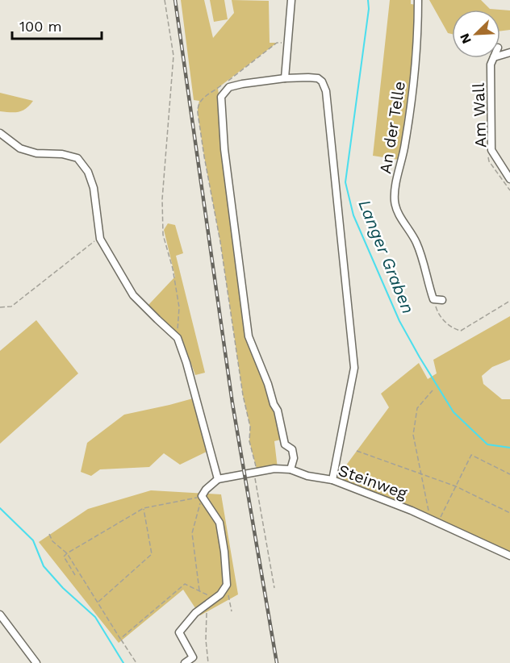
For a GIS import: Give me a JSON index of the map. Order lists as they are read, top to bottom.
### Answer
{
  "streets": {
    "street": ["Am Wall", "An der Telle", "Steinweg"]
  },
  "water": ["Langer Graben"],
  "scale_bar": "100 m",
  "north": "bottom left"
}
